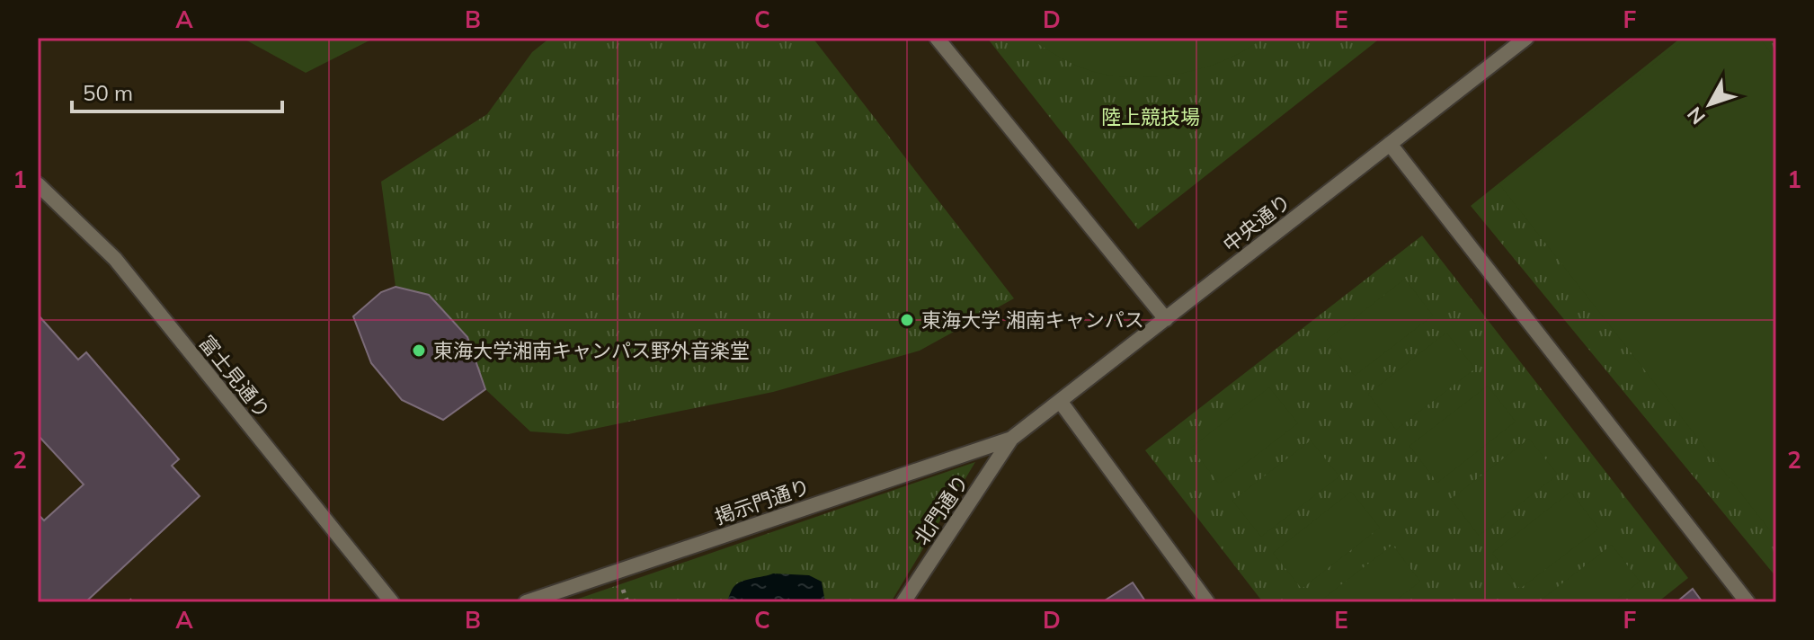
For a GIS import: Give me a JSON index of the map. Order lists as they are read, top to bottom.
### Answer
{
  "streets": {
    "lane": [
      "中央通り",
      "富士見通り",
      "掲示門通り",
      "北門通り"
    ]
  },
  "crossings": [
    ["中央通り", "掲示門通り"],
    ["中央通り", "北門通り"],
    ["掲示門通り", "北門通り"]
  ],
  "parks": ["陸上競技場"],
  "places": ["東海大学 湘南キャンパス", "東海大学湘南キャンパス野外音楽堂"],
  "scale_bar": "50 m",
  "north": "bottom left",
  "grid": {
    "columns": [
      "A",
      "B",
      "C",
      "D",
      "E",
      "F"
    ],
    "rows": ["1", "2"]
  }
}
